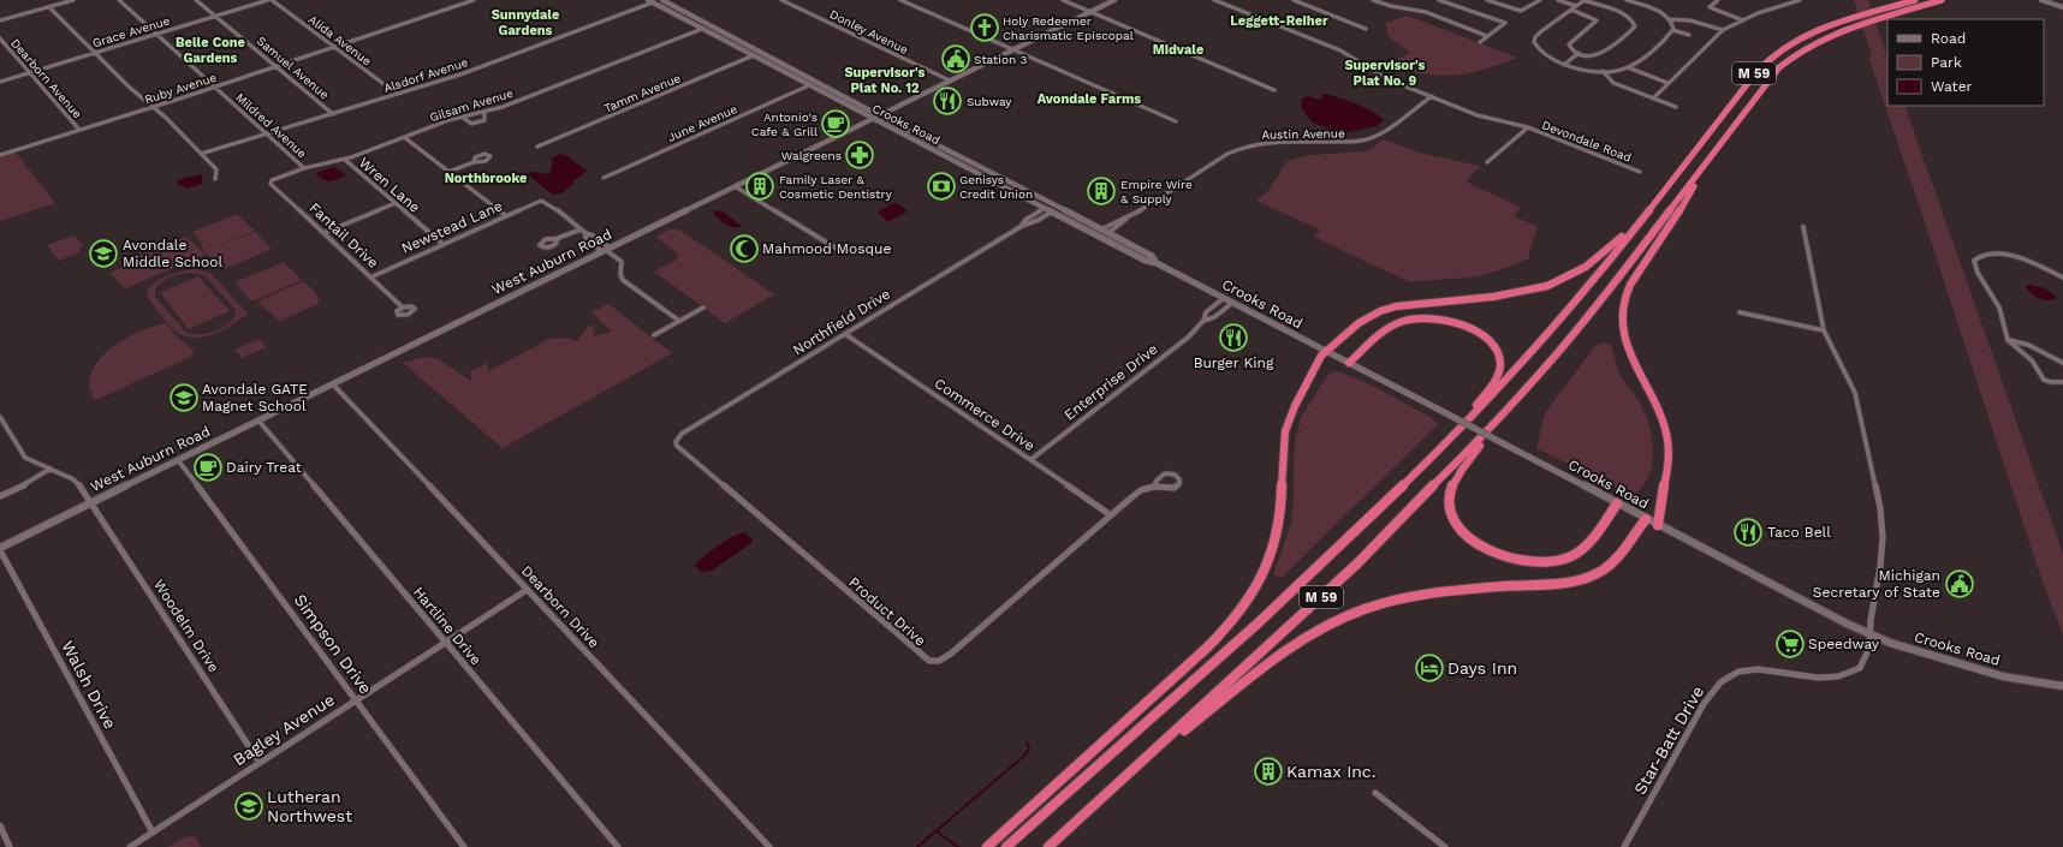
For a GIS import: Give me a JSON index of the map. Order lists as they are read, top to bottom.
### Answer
{
  "streets": {
    "highway": ["M 59"],
    "main road": ["Crooks Road", "West Auburn Road"],
    "street": [
      "Grace Avenue",
      "Donley Avenue",
      "Alida Avenue",
      "Samuel Avenue",
      "Alsdorf Avenue",
      "Dearborn Avenue",
      "Ruby Avenue",
      "Tamm Avenue",
      "Gilsam Avenue",
      "June Avenue",
      "Mildred Avenue",
      "Austin Avenue",
      "Devondale Road",
      "Wren Lane",
      "Newstead Lane",
      "Fantail Drive",
      "Northfield Drive",
      "Enterprise Drive",
      "Commerce Drive",
      "Dearborn Drive",
      "Product Drive",
      "Woodelm Drive",
      "Hartline Drive",
      "Simpson Drive",
      "Walsh Drive",
      "Bagley Avenue",
      "Star-Batt Drive"
    ]
  },
  "crossings": [
    ["Grace Avenue", "Samuel Avenue"],
    ["Grace Avenue", "Dearborn Avenue"],
    ["Grace Avenue", "Mildred Avenue"],
    ["Donley Avenue", "West Auburn Road"],
    ["Alida Avenue", "Alsdorf Avenue"],
    ["Alida Avenue", "Ruby Avenue"],
    ["Samuel Avenue", "Alsdorf Avenue"],
    ["Samuel Avenue", "Ruby Avenue"],
    ["Alsdorf Avenue", "Crooks Road"],
    ["Alsdorf Avenue", "Mildred Avenue"],
    ["Dearborn Avenue", "Ruby Avenue"],
    ["Ruby Avenue", "Mildred Avenue"],
    ["Tamm Avenue", "Crooks Road"],
    ["Gilsam Avenue", "Crooks Road"],
    ["Gilsam Avenue", "Mildred Avenue"],
    ["Gilsam Avenue", "Wren Lane"],
    ["Gilsam Avenue", "Fantail Drive"],
    ["June Avenue", "Crooks Road"],
    ["Crooks Road", "Austin Avenue"],
    ["Crooks Road", "West Auburn Road"],
    ["Crooks Road", "Northfield Drive"],
    ["Crooks Road", "Enterprise Drive"],
    ["Crooks Road", "Star-Batt Drive"],
    ["Austin Avenue", "Devondale Road"],
    ["Wren Lane", "Newstead Lane"],
    ["Newstead Lane", "Fantail Drive"],
    ["West Auburn Road", "Dearborn Drive"],
    ["West Auburn Road", "Woodelm Drive"],
    ["West Auburn Road", "Hartline Drive"],
    ["West Auburn Road", "Simpson Drive"],
    ["West Auburn Road", "Walsh Drive"],
    ["Northfield Drive", "Commerce Drive"],
    ["Northfield Drive", "Product Drive"],
    ["Enterprise Drive", "Commerce Drive"],
    ["Commerce Drive", "Product Drive"],
    ["Dearborn Drive", "Bagley Avenue"],
    ["Woodelm Drive", "Bagley Avenue"],
    ["Hartline Drive", "Bagley Avenue"],
    ["Simpson Drive", "Bagley Avenue"],
    ["Walsh Drive", "Bagley Avenue"]
  ],
  "districts": [
    "Sunnydale Gardens",
    "Leggett-Reiher",
    "Belle Cone Gardens",
    "Midvale",
    "Supervisor's Plat No. 9",
    "Supervisor's Plat No. 12",
    "Avondale Farms",
    "Northbrooke"
  ],
  "places": {
    "church": ["Holy Redeemer Charismatic Episcopal"],
    "public building": ["Station 3", "Michigan Secretary of State"],
    "restaurant": ["Subway", "Burger King", "Taco Bell"],
    "cafe": ["Antonio's Cafe & Grill", "Dairy Treat"],
    "pharmacy": ["Walgreens"],
    "building": ["Family Laser & Cosmetic Dentistry", "Empire Wire & Supply", "Kamax Inc."],
    "bank": ["Genisys Credit Union"],
    "mosque": ["Mahmood Mosque"],
    "school or university": ["Avondale Middle School", "Avondale GATE Magnet School", "Lutheran Northwest"],
    "supermarket": ["Speedway"],
    "hotel": ["Days Inn"]
  },
  "legend": ["Road", "Park", "Water"]
}
